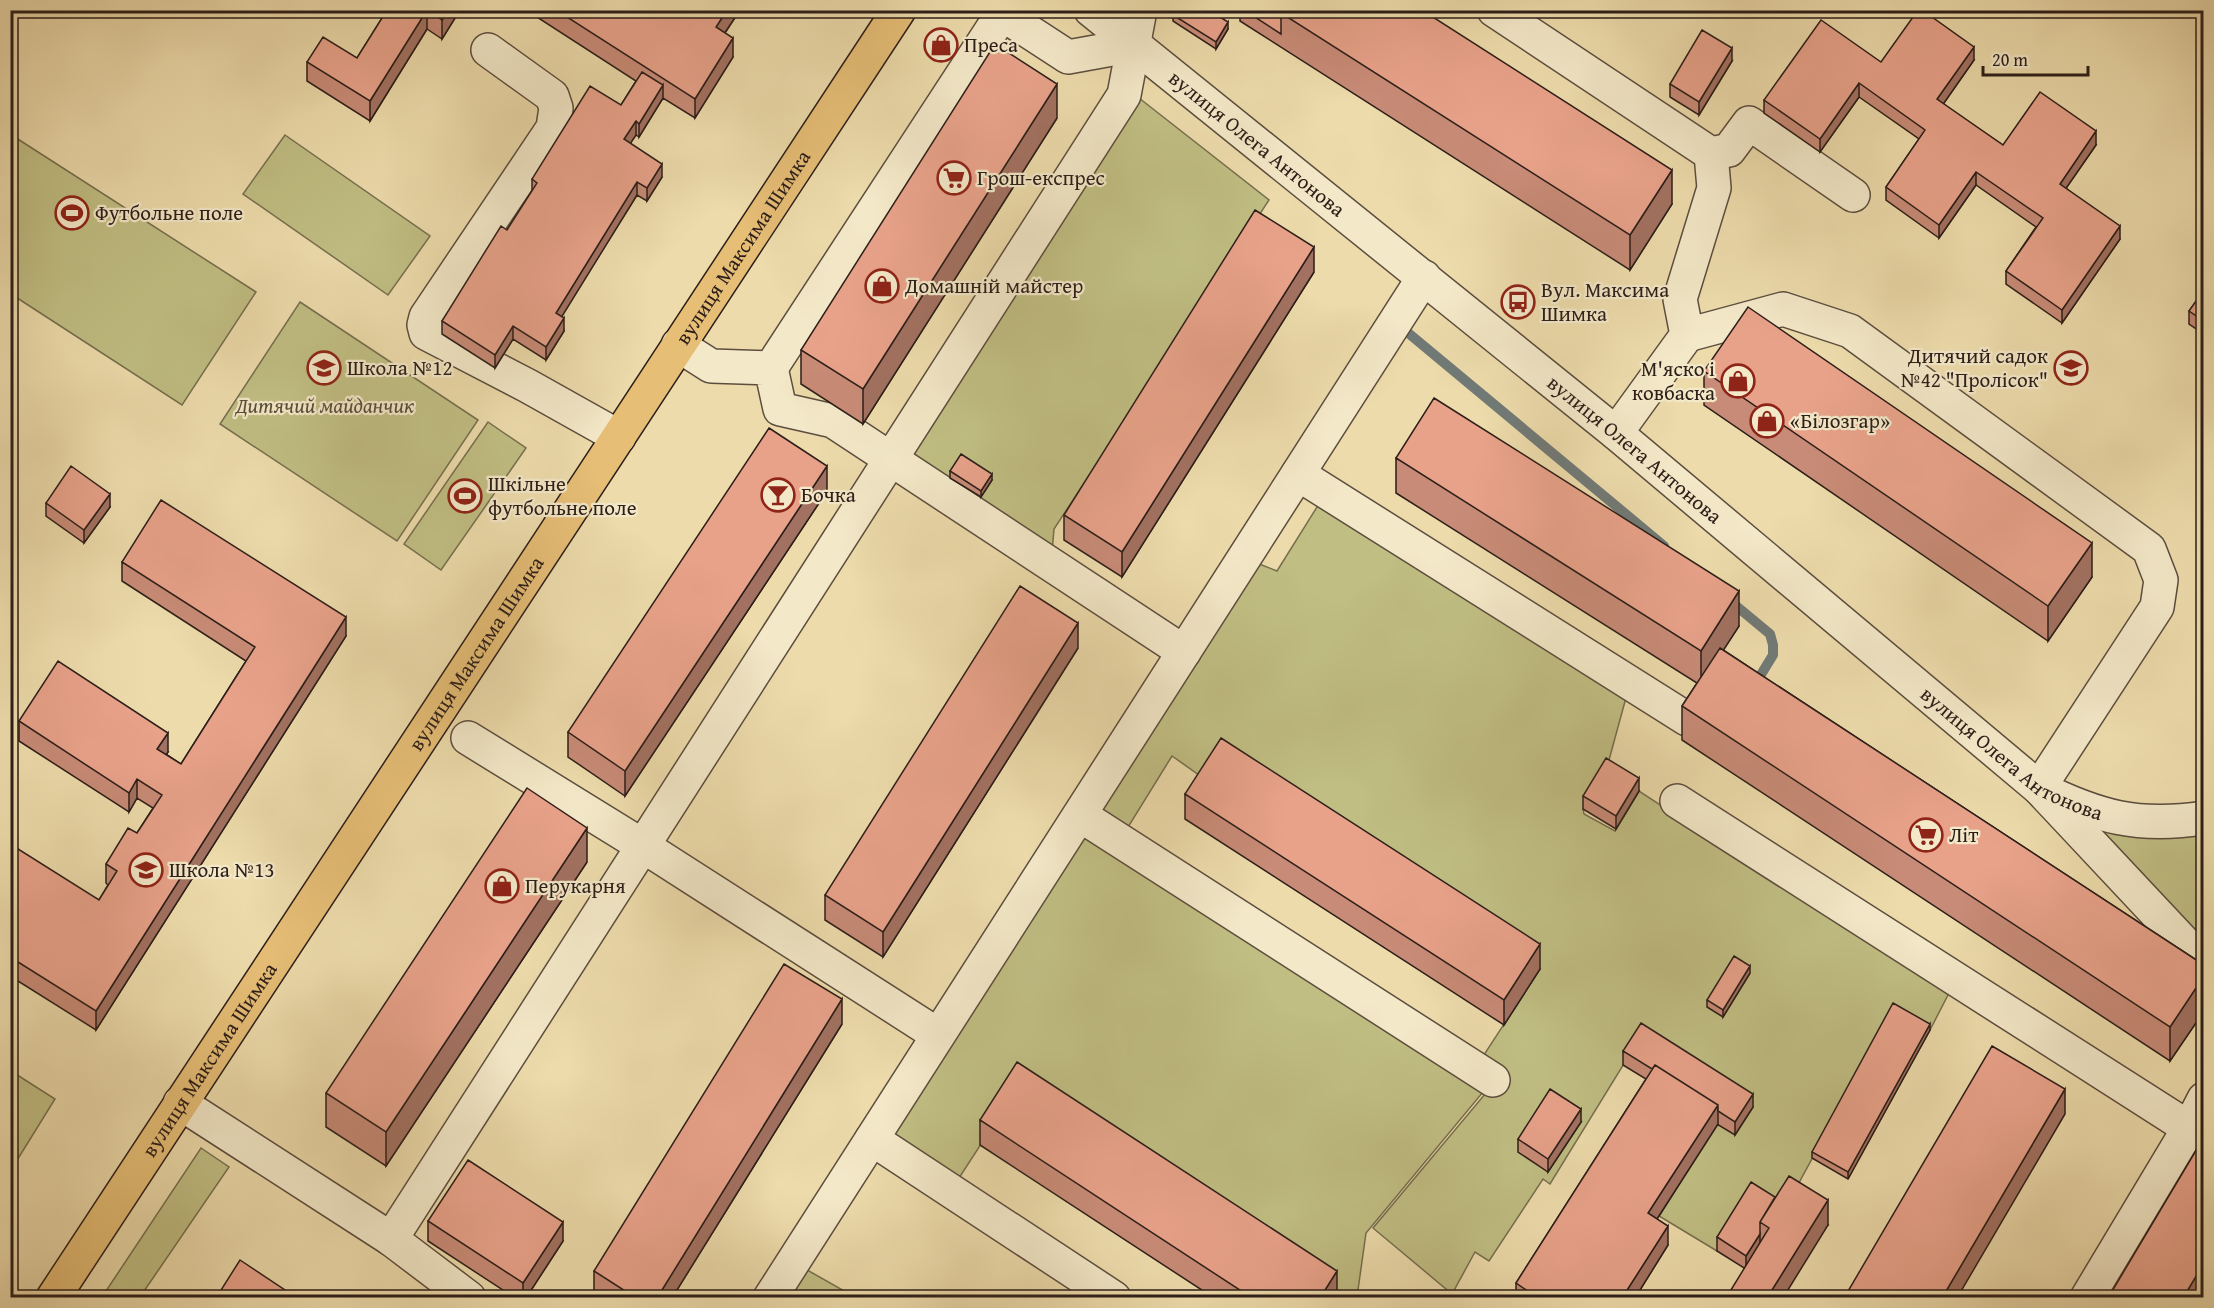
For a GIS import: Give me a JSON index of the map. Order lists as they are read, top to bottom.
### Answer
{
  "streets": {
    "main road": ["вулиця Максима Шимка"],
    "street": ["вулиця Олега Антонова"]
  },
  "parks": ["Дитячий майданчик"],
  "places": {
    "shop": [
      "Преса",
      "Домашній майстер",
      "М'яско і ковбаска",
      "«Білозгар»",
      "Перукарня"
    ],
    "supermarket": ["Грош-експрес", "Літ"],
    "sports": ["Футбольне поле", "Шкільне футбольне поле"],
    "bus stop": ["Вул. Максима Шимка"],
    "school or university": ["Школа №12", "Дитячий садок №42 \"Пролісок\"", "Школа №13"],
    "bar": ["Бочка"]
  },
  "scale_bar": "20 m"
}
